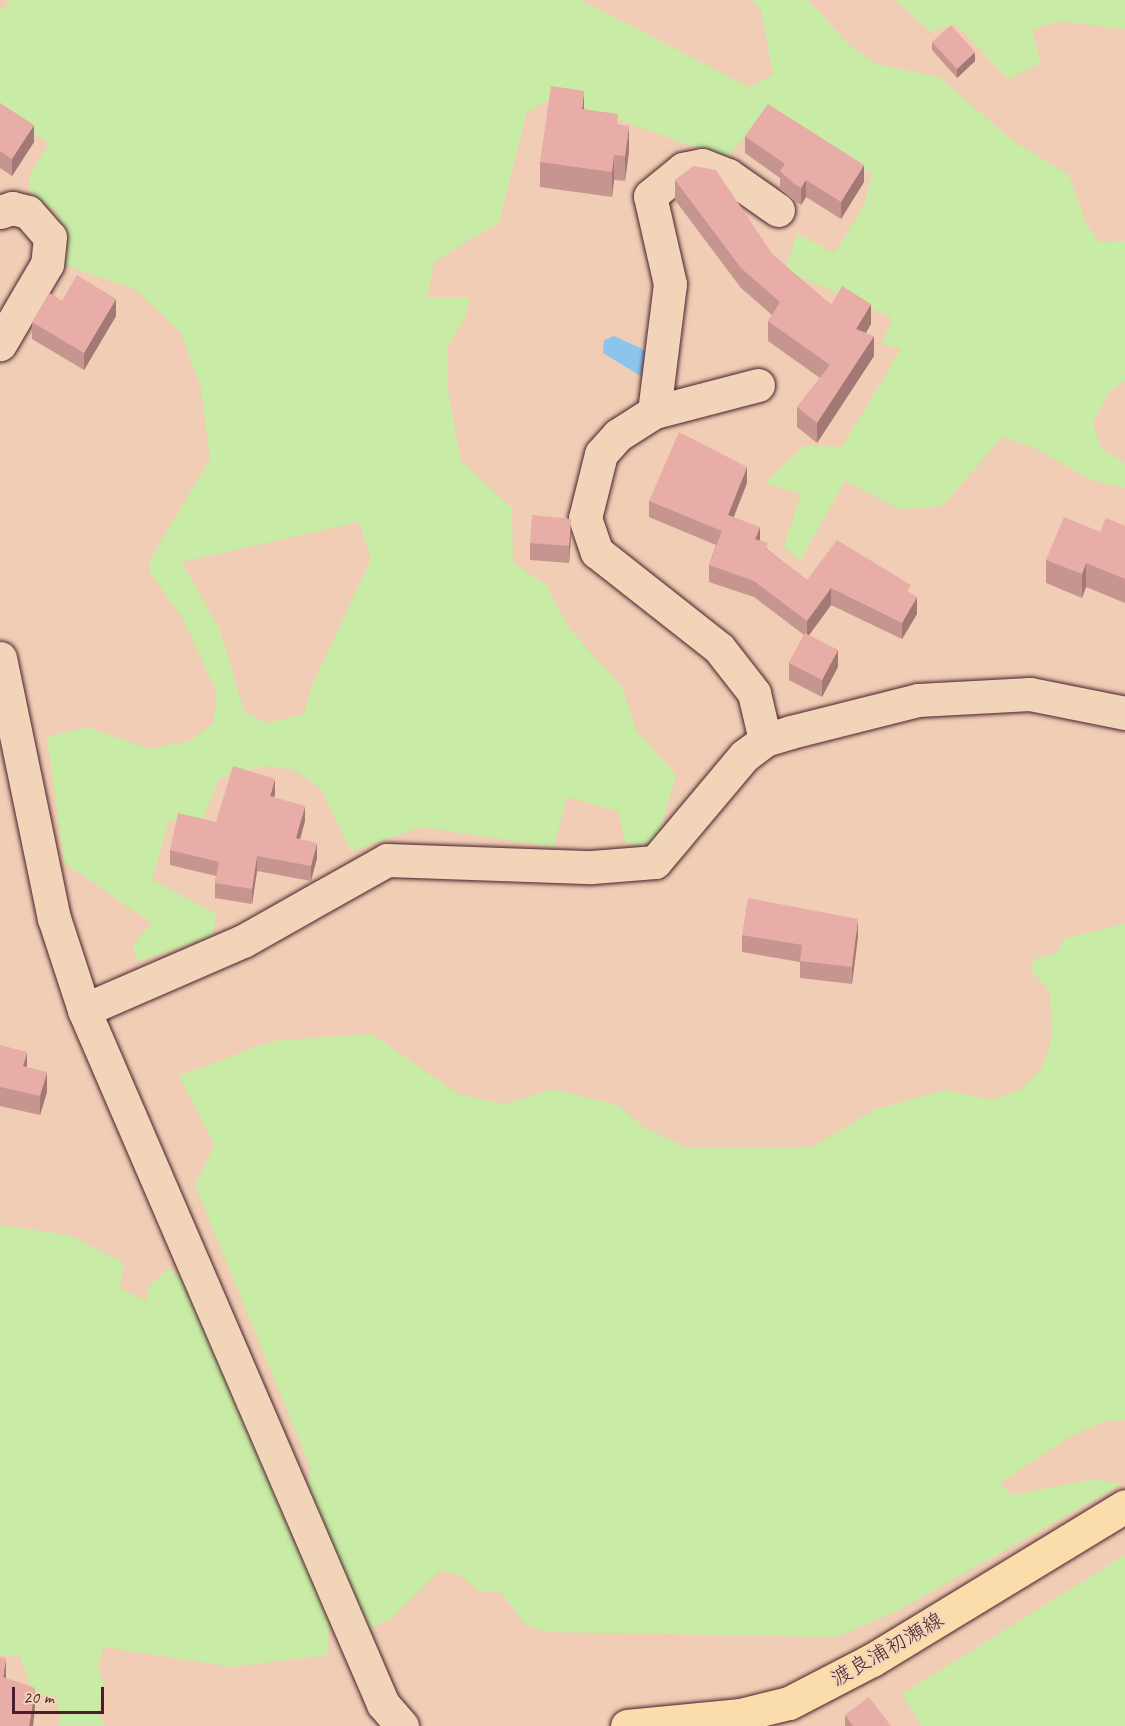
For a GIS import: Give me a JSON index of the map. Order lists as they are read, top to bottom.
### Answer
{
  "streets": {
    "main road": ["渡良浦初瀬線"]
  },
  "scale_bar": "20 m"
}
